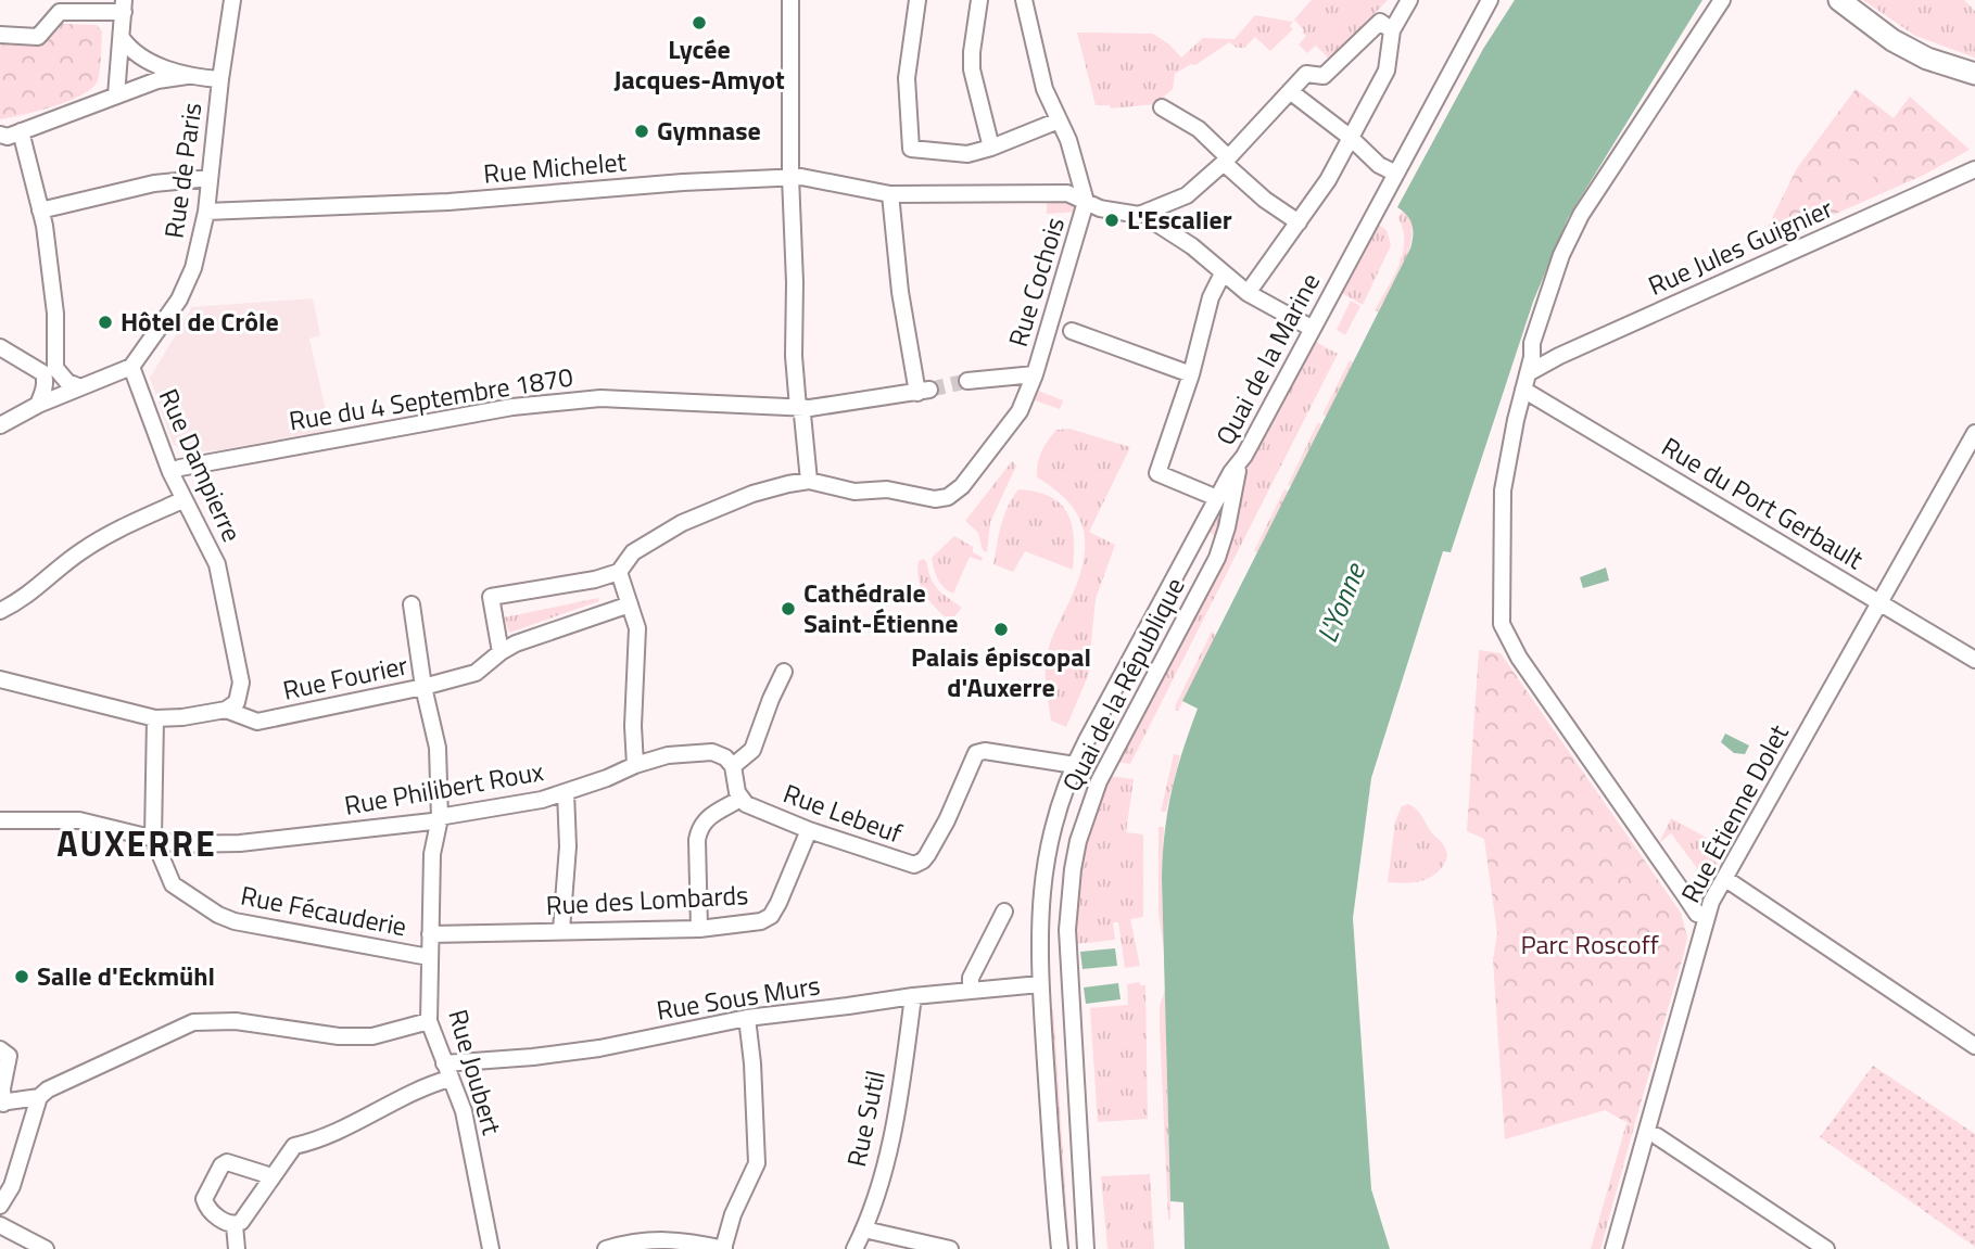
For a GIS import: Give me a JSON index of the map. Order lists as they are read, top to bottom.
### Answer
{
  "streets": {
    "street": [
      "Rue Michelet",
      "Rue de Paris",
      "Rue Jules Guignier",
      "Rue Cochois",
      "Quai de la Marine",
      "Rue du 4 Septembre 1870",
      "Rue Dampierre",
      "Rue du Port Gerbault",
      "Rue Fourier",
      "Quai de la République",
      "Rue Philibert Roux",
      "Rue Lebeuf",
      "Rue Étienne Dolet",
      "Rue des Lombards",
      "Rue Fécauderie",
      "Rue Sous Murs",
      "Rue Joubert",
      "Rue Sutil"
    ]
  },
  "crossings": [
    ["Rue Michelet", "Rue de Paris"],
    ["Rue Michelet", "Rue Cochois"],
    ["Rue Michelet", "Rue du 4 Septembre 1870"],
    ["Rue de Paris", "Rue Dampierre"],
    ["Quai de la Marine", "Quai de la République"],
    ["Rue du 4 Septembre 1870", "Rue Dampierre"],
    ["Rue Dampierre", "Rue Fourier"],
    ["Rue du Port Gerbault", "Rue Étienne Dolet"],
    ["Rue Fourier", "Rue Joubert"],
    ["Quai de la République", "Rue Lebeuf"],
    ["Quai de la République", "Rue Sous Murs"],
    ["Rue Philibert Roux", "Rue Fécauderie"],
    ["Rue Philibert Roux", "Rue Joubert"],
    ["Rue Lebeuf", "Rue des Lombards"],
    ["Rue des Lombards", "Rue Joubert"],
    ["Rue Fécauderie", "Rue Joubert"],
    ["Rue Sous Murs", "Rue Joubert"],
    ["Rue Sous Murs", "Rue Sutil"]
  ],
  "districts": ["AUXERRE"],
  "water": ["L'Yonne"],
  "parks": ["Parc Roscoff"],
  "places": [
    "Lycée Jacques-Amyot",
    "Gymnase",
    "L'Escalier",
    "Hôtel de Crôle",
    "Cathédrale Saint-Étienne",
    "Palais épiscopal d'Auxerre",
    "Salle d'Eckmühl"
  ]
}
